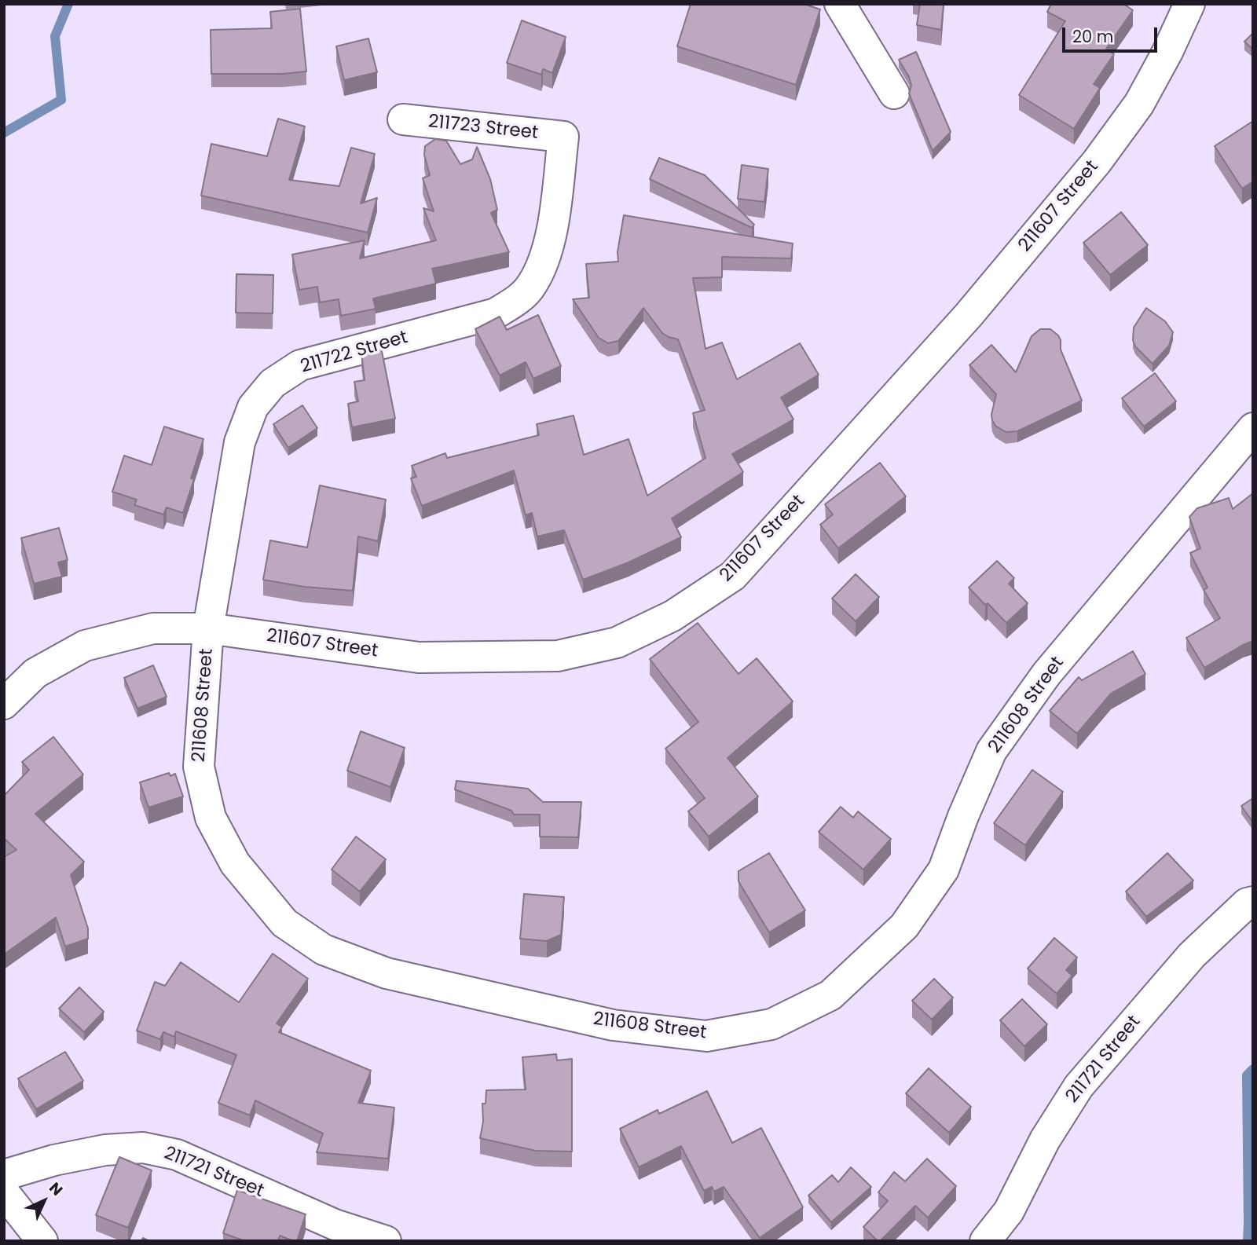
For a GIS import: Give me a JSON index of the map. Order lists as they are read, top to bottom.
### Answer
{
  "streets": {
    "street": [
      "211723 Street",
      "211607 Street",
      "211722 Street",
      "211608 Street",
      "211721 Street"
    ]
  },
  "crossings": [
    ["211723 Street", "211722 Street"],
    ["211607 Street", "211722 Street"],
    ["211607 Street", "211608 Street"],
    ["211722 Street", "211608 Street"]
  ],
  "scale_bar": "20 m",
  "north": "top right"
}
